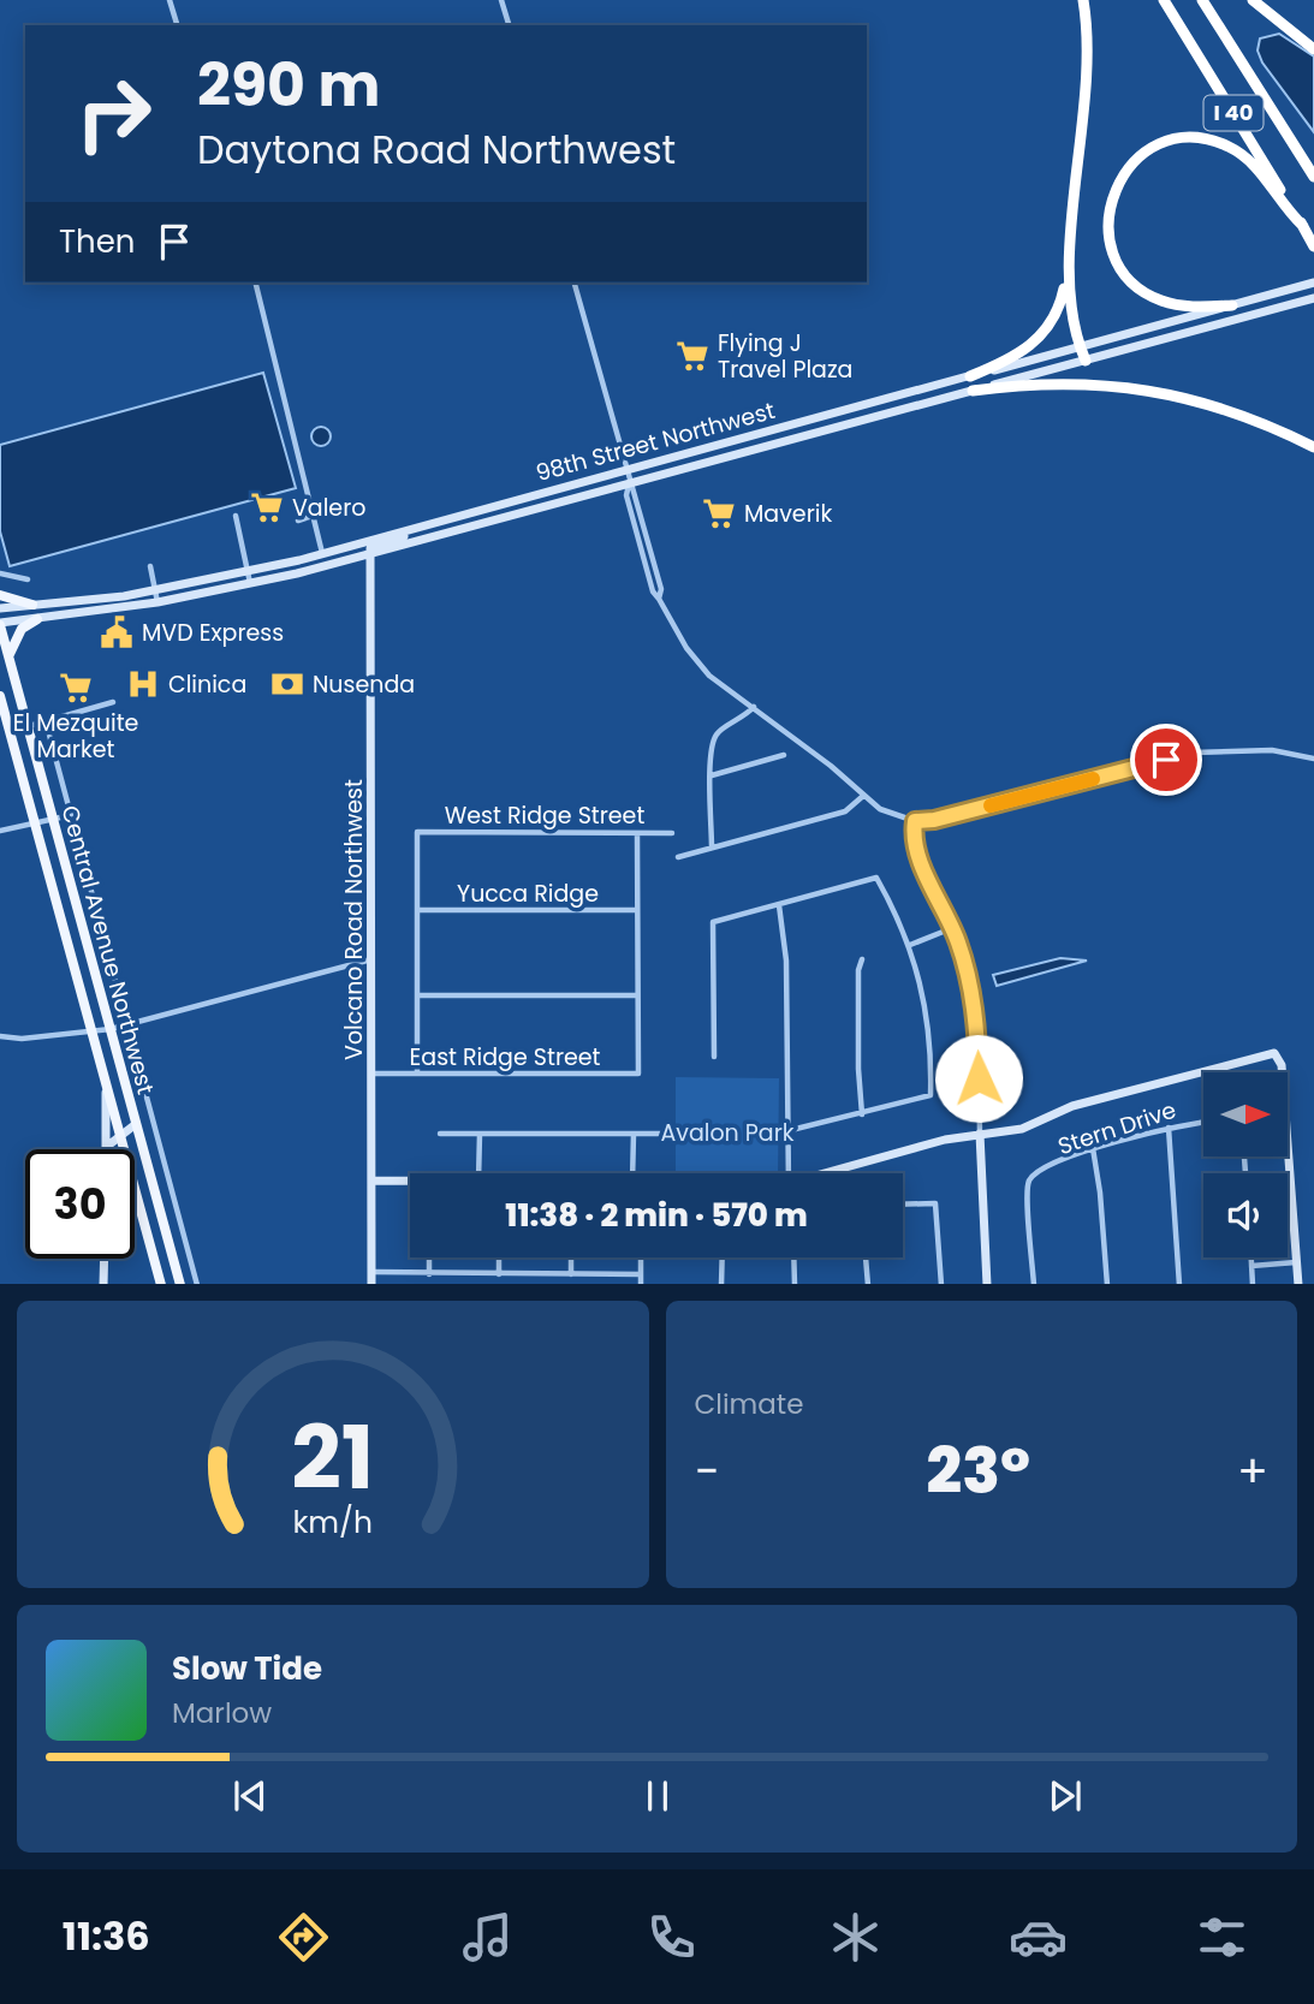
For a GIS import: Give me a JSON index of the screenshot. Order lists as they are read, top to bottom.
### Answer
{
  "streets": {
    "highway": ["I 40"],
    "main road": ["98th Street Northwest", "Volcano Road Northwest", "Central Avenue Northwest"],
    "street": [
      "West Ridge Street",
      "Yucca Ridge",
      "East Ridge Street",
      "Stern Drive"
    ]
  },
  "crossings": [
    ["98th Street Northwest", "Volcano Road Northwest"],
    ["98th Street Northwest", "Central Avenue Northwest"],
    ["West Ridge Street", "Yucca Ridge"],
    ["Volcano Road Northwest", "East Ridge Street"]
  ],
  "parks": ["Avalon Park"],
  "places": {
    "supermarket": [
      "Flying J Travel Plaza",
      "Valero",
      "Maverik",
      "El Mezquite Market"
    ],
    "public building": ["MVD Express"],
    "hospital": ["Clinica"],
    "bank": ["Nusenda"]
  },
  "north": "right",
  "page": {
    "turn": ["290 m", "Daytona Road Northwest"],
    "then": "Then",
    "limit": "30",
    "trip": "11:38 · 2 min · 570 m",
    "tile": "Climate",
    "heat": ["−", "23°", "+"],
    "song": ["Slow Tide", "Marlow"],
    "tabs": "11:36",
    "gauge": ["21", "km/h"]
  }
}
